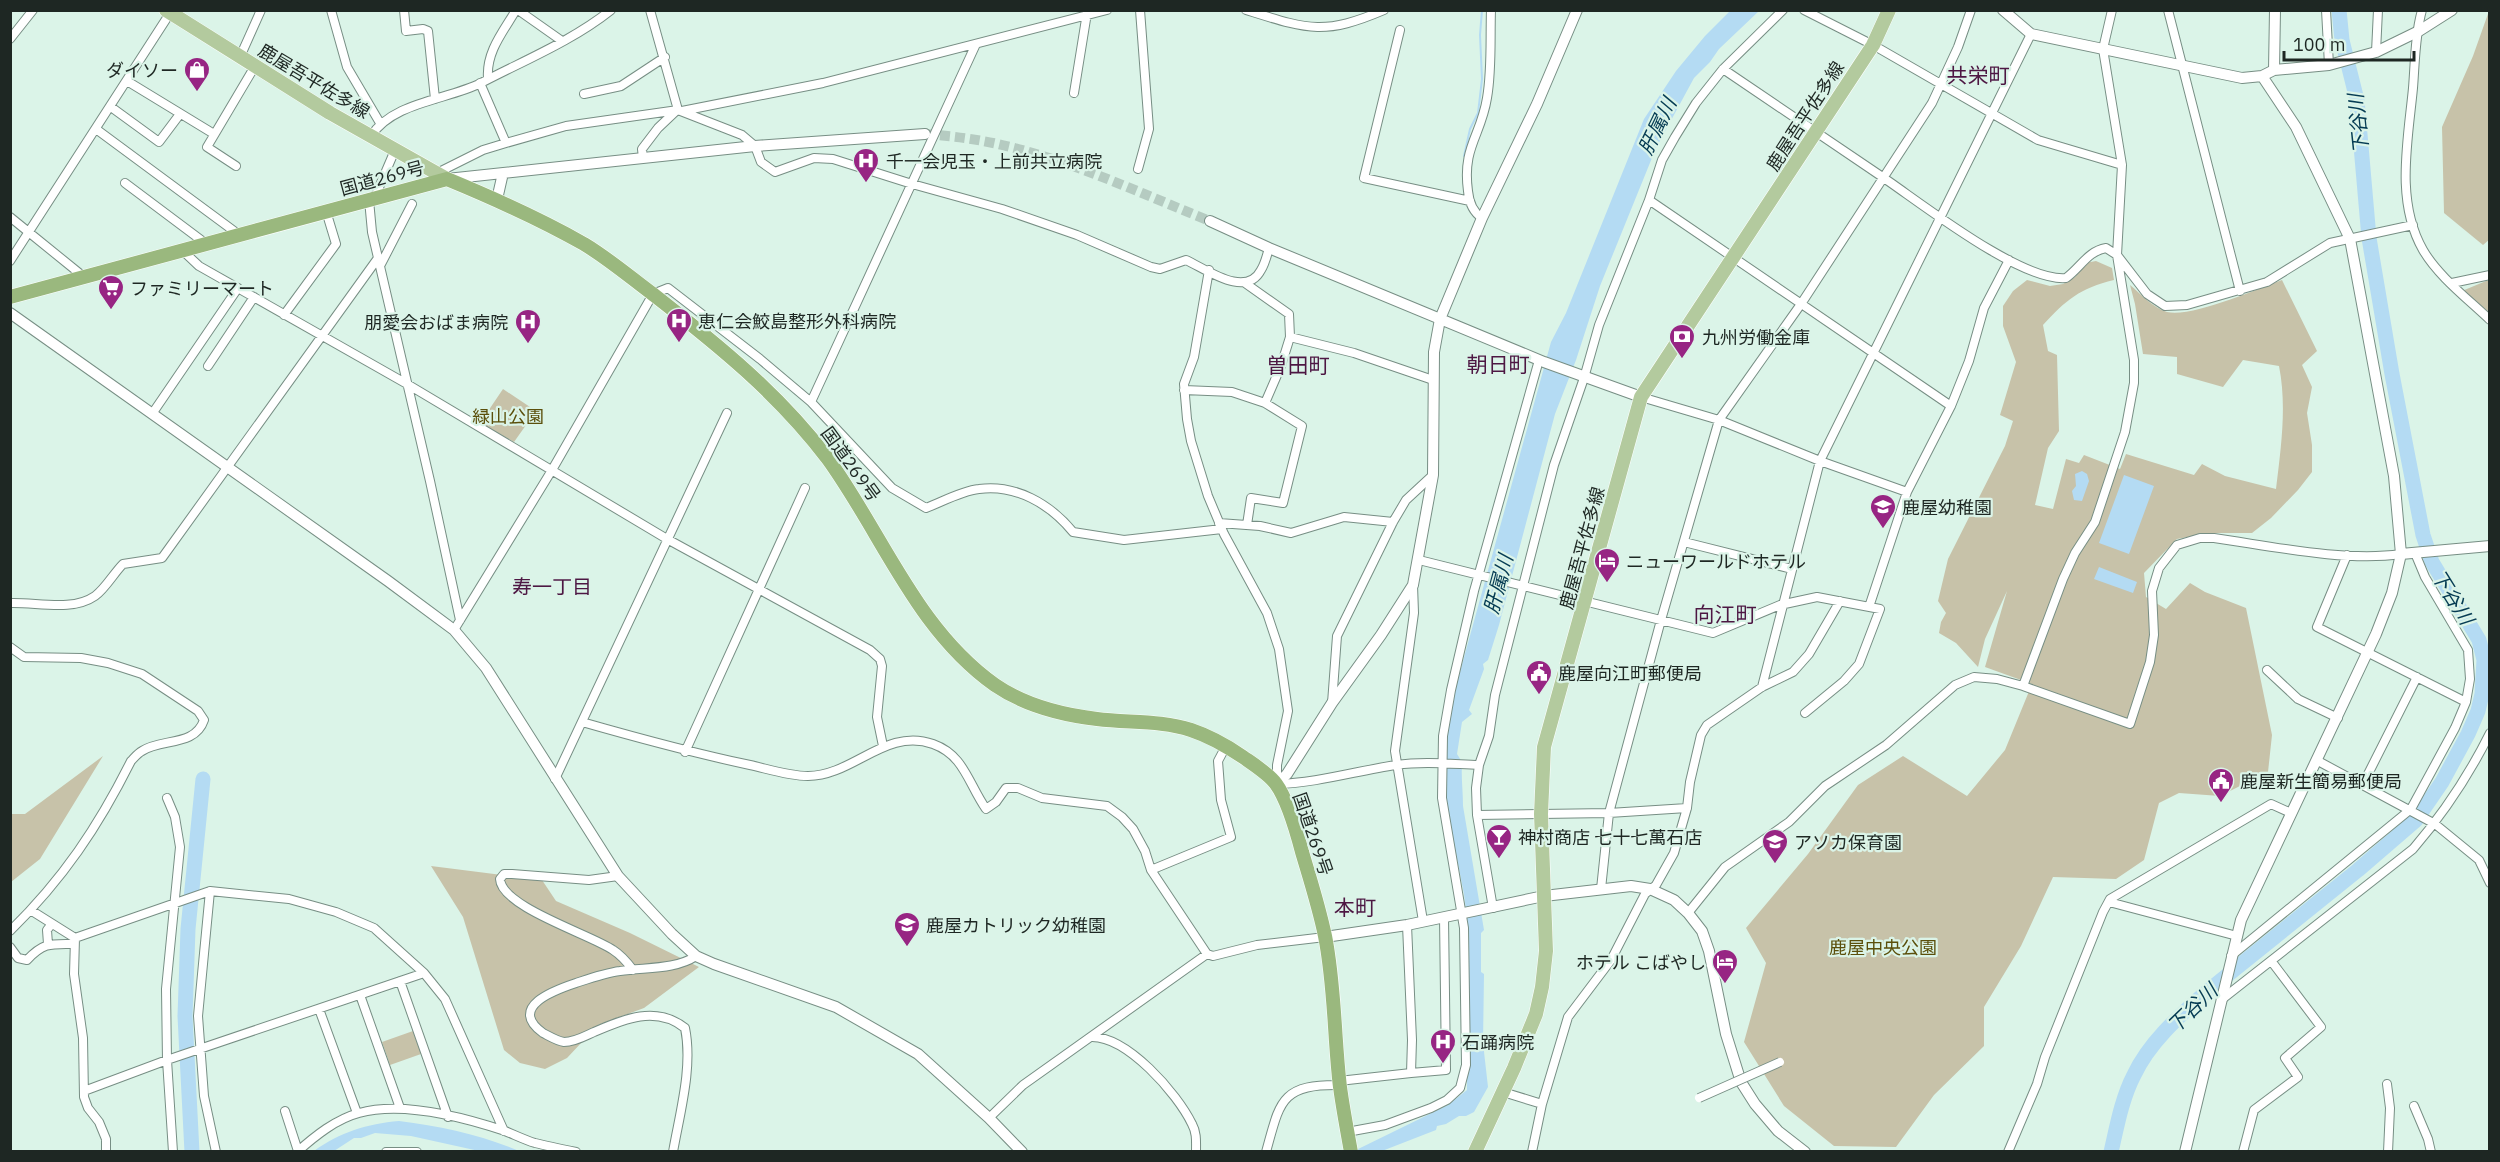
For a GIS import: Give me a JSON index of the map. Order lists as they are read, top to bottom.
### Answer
{
  "streets": {
    "highway": ["国道269号"],
    "main road": ["鹿屋吾平佐多線"]
  },
  "crossings": [
    ["鹿屋吾平佐多線", "国道269号"]
  ],
  "districts": [
    "共栄町",
    "朝日町",
    "曽田町",
    "寿一丁目",
    "向江町",
    "本町"
  ],
  "water": ["下谷川", "肝属川"],
  "parks": ["緑山公園", "鹿屋中央公園"],
  "places": {
    "shop": ["ダイソー"],
    "hospital": [
      "千一会児玉・上前共立病院",
      "恵仁会鮫島整形外科病院",
      "朋愛会おばま病院",
      "石踊病院"
    ],
    "supermarket": ["ファミリーマート"],
    "bank": ["九州労働金庫"],
    "school or university": ["鹿屋幼稚園", "アソカ保育園", "鹿屋カトリック幼稚園"],
    "hotel": ["ニューワールドホテル", "ホテル こばやし"],
    "public building": ["鹿屋向江町郵便局", "鹿屋新生簡易郵便局"],
    "bar": ["神村商店 七十七萬石店"]
  },
  "scale_bar": "100 m"
}
